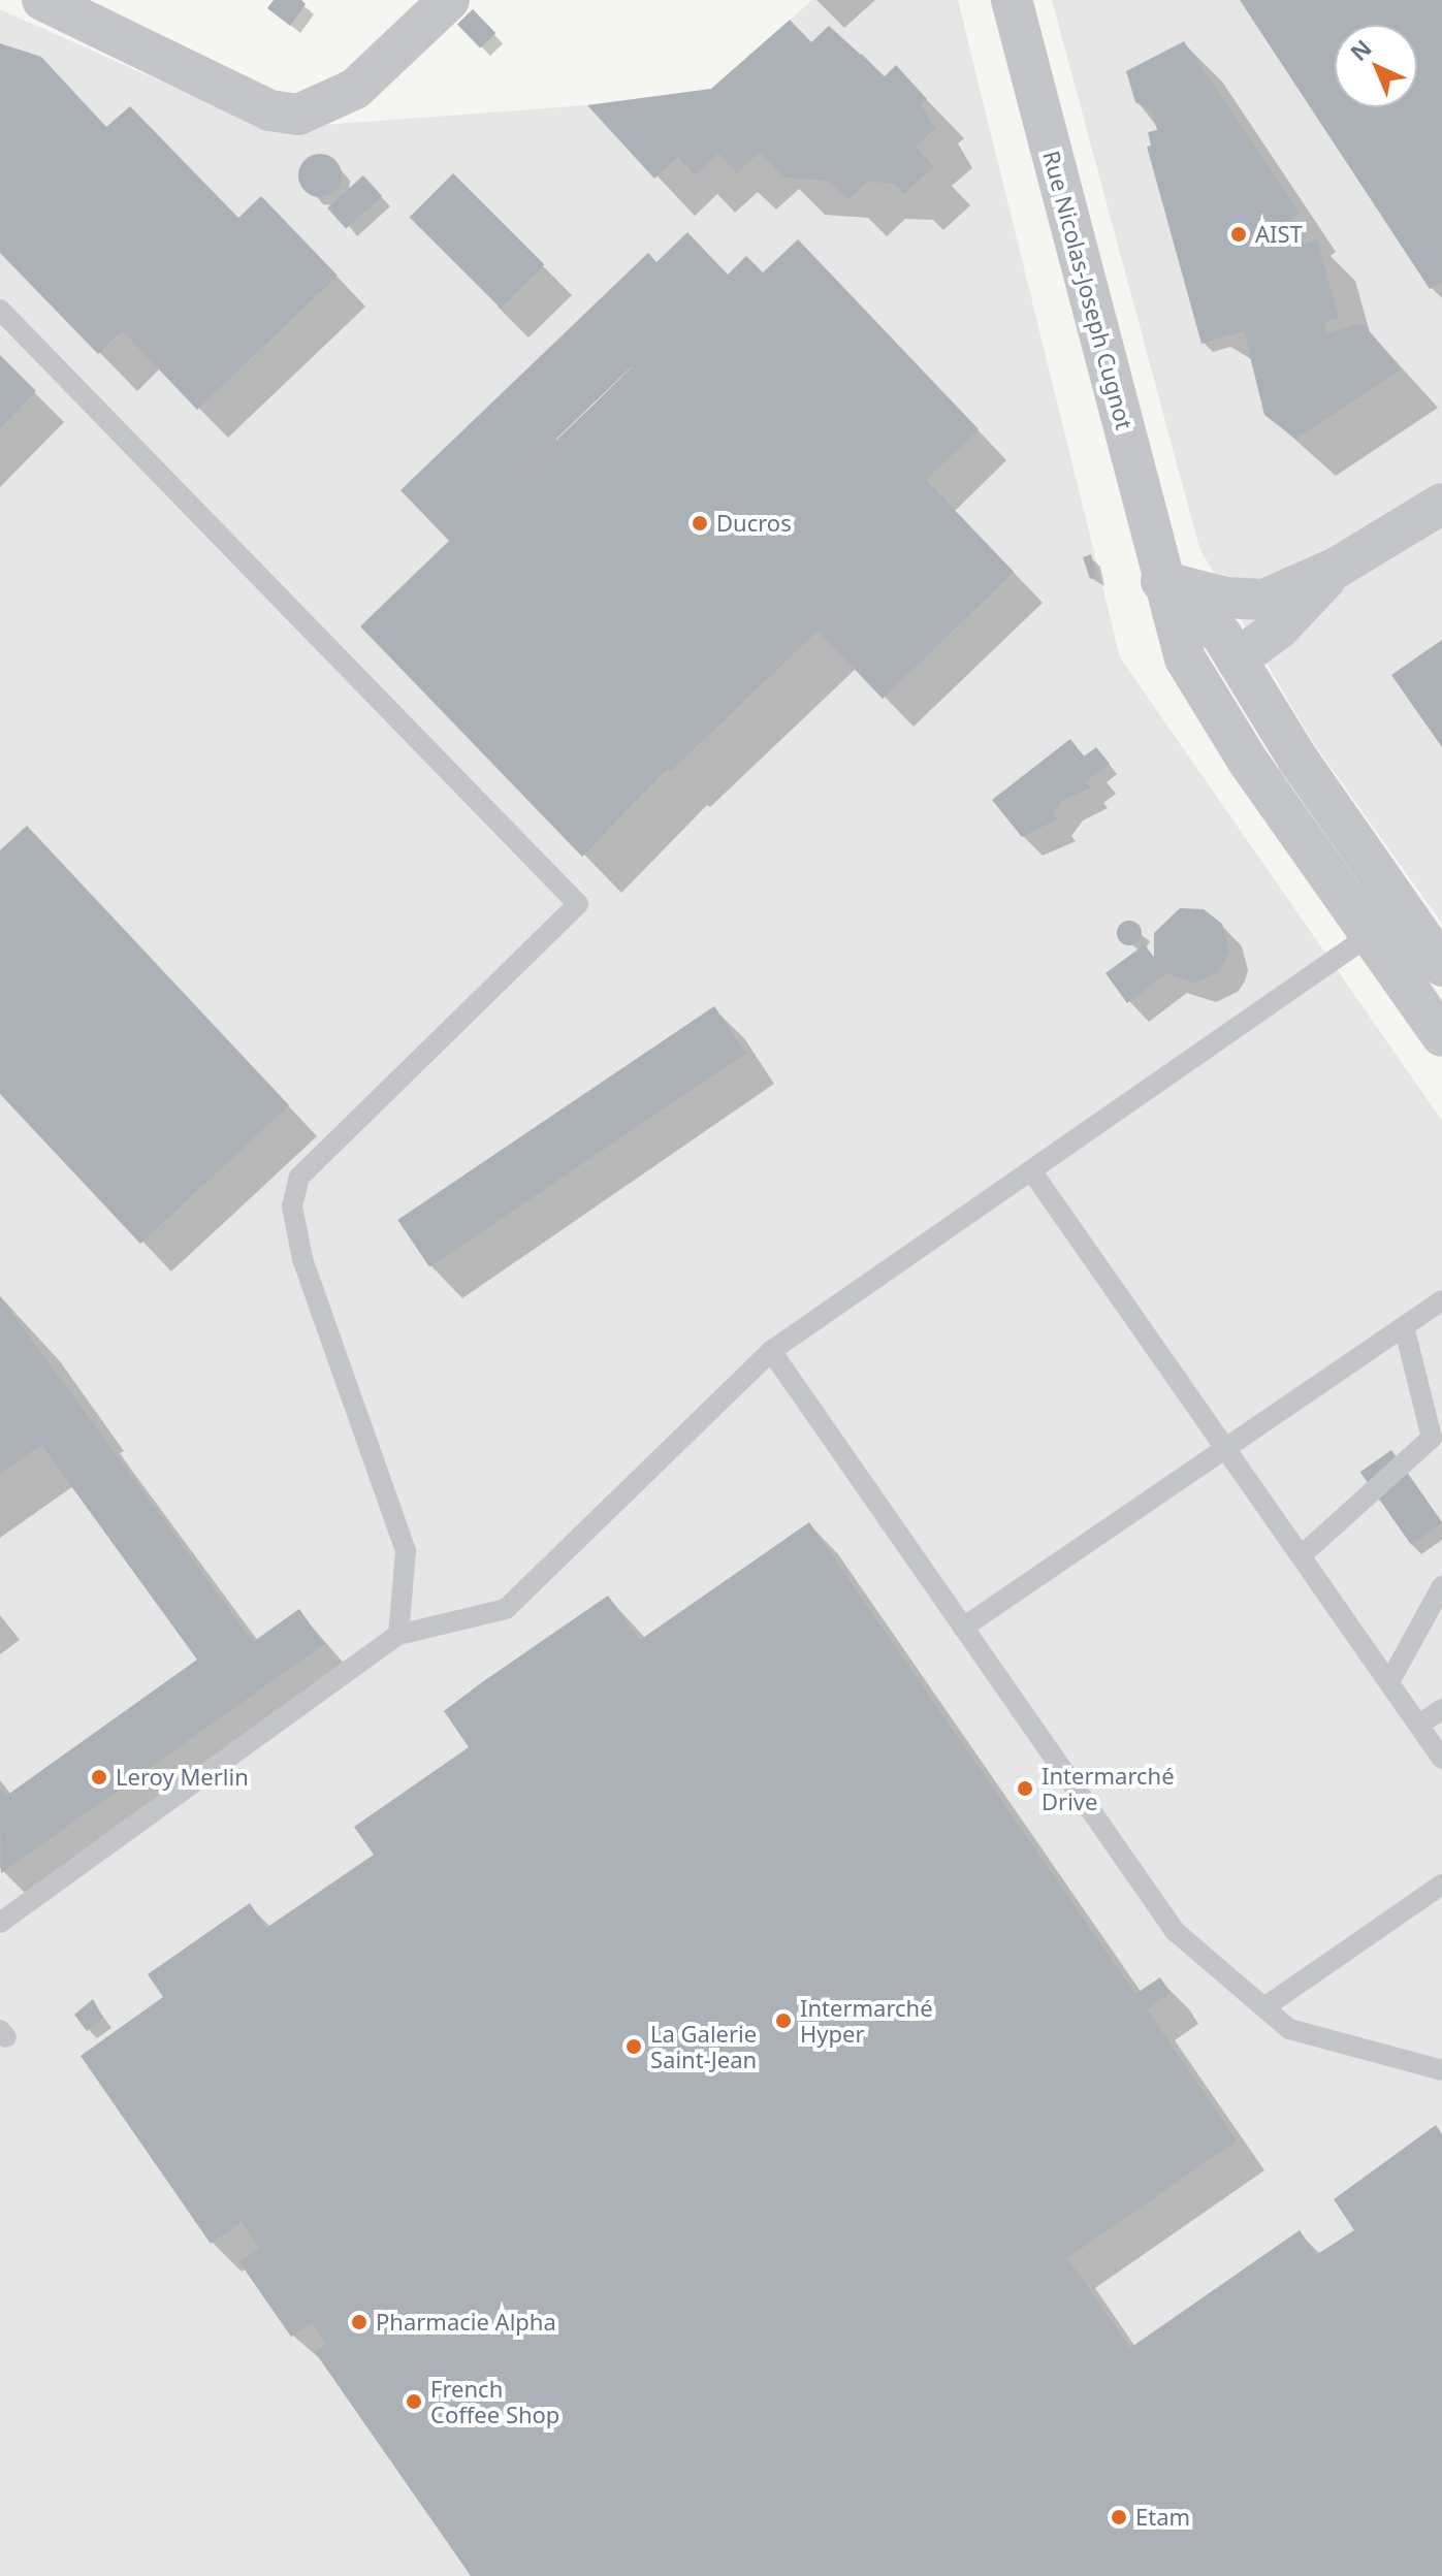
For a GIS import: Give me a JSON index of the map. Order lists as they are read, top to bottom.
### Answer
{
  "streets": {
    "street": ["Rue Nicolas-Joseph Cugnot"]
  },
  "places": [
    "AIST",
    "Ducros",
    "Leroy Merlin",
    "Intermarché Drive",
    "Intermarché Hyper",
    "La Galerie Saint-Jean",
    "Pharmacie Alpha",
    "French Coffee Shop",
    "Etam"
  ],
  "north": "top left"
}
